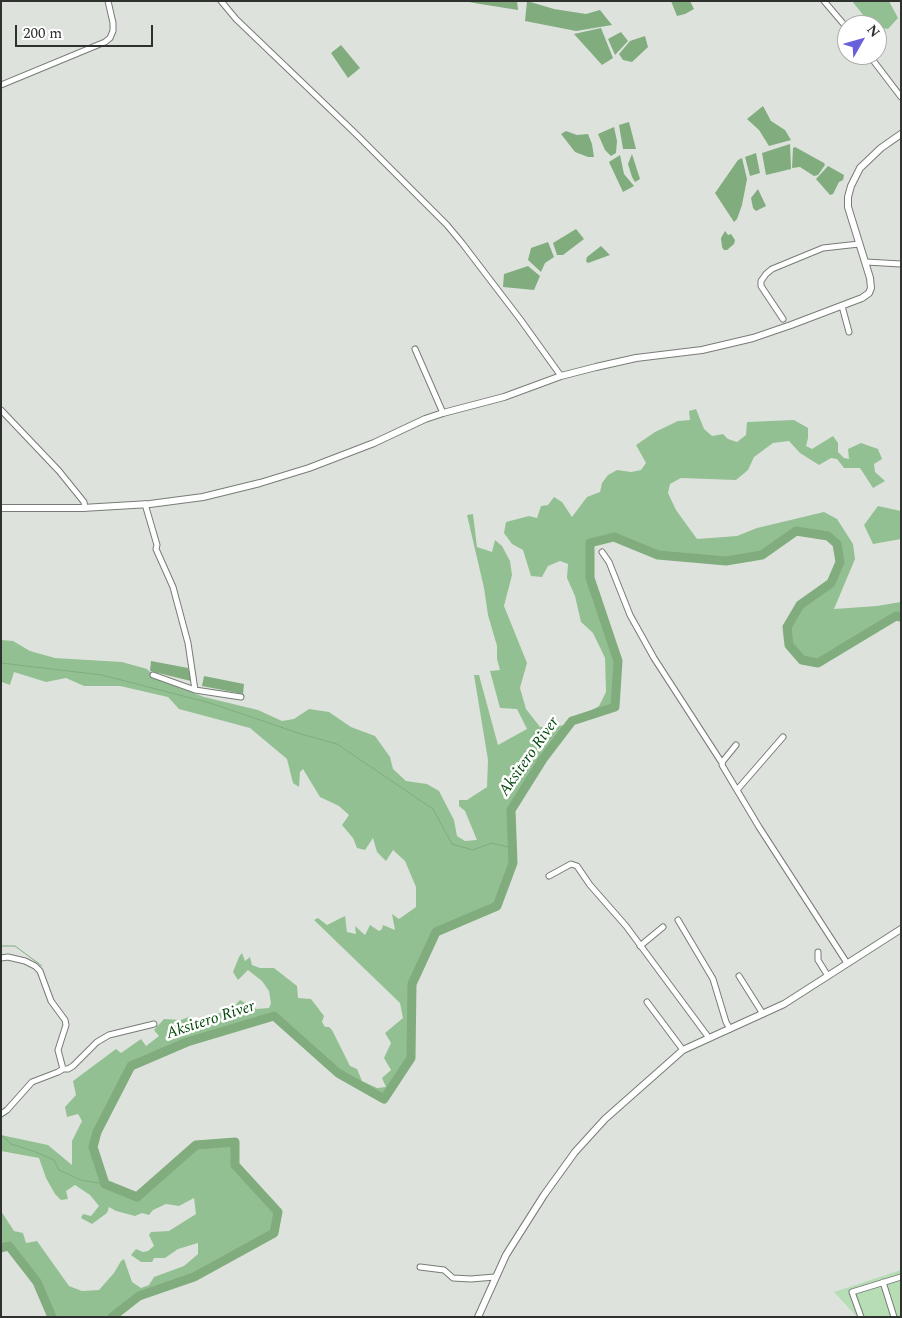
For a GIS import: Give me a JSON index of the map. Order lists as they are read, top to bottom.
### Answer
{
  "water": ["Aksitero River"],
  "scale_bar": "200 m",
  "north": "top right"
}
